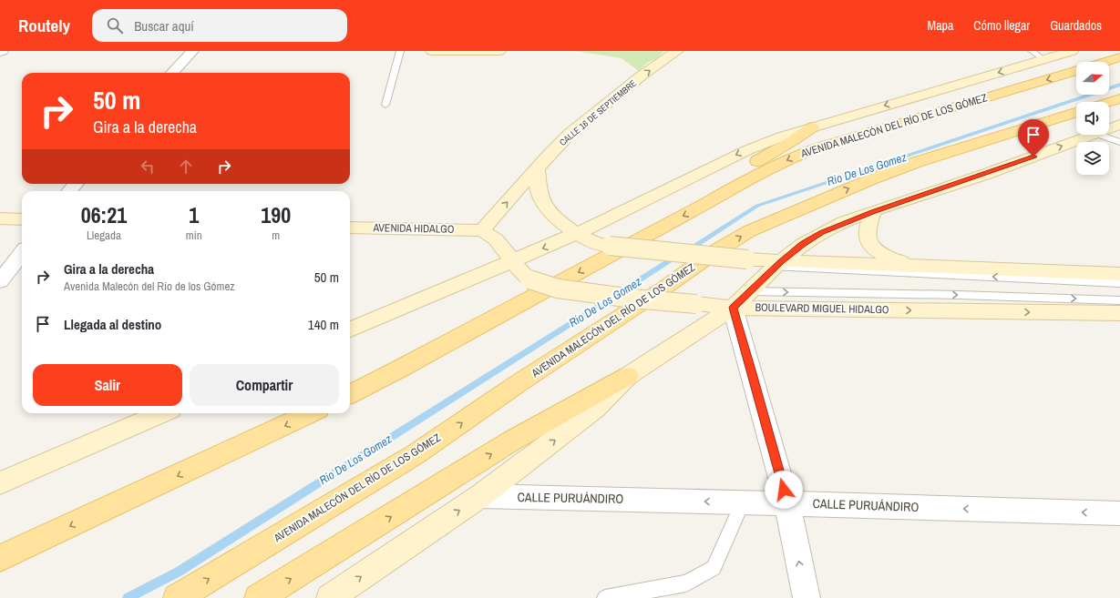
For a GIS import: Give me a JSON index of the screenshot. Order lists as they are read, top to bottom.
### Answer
{
  "streets": {
    "main road": ["AVENIDA MALECÓN DEL RÍO DE LOS GÓMEZ"],
    "street": [
      "CALLE 16 DE SEPTIEMBRE",
      "AVENIDA HIDALGO",
      "BOULEVARD MIGUEL HIDALGO",
      "CALLE PURUÁNDIRO"
    ]
  },
  "crossings": [
    ["CALLE 16 DE SEPTIEMBRE", "AVENIDA HIDALGO"],
    ["CALLE 16 DE SEPTIEMBRE", "BOULEVARD MIGUEL HIDALGO"],
    ["AVENIDA MALECÓN DEL RÍO DE LOS GÓMEZ", "BOULEVARD MIGUEL HIDALGO"],
    ["AVENIDA HIDALGO", "BOULEVARD MIGUEL HIDALGO"]
  ],
  "one_way": ["CALLE 16 DE SEPTIEMBRE", "CALLE PURUÁNDIRO"],
  "water": ["Rio De Los Gomez"],
  "north": "right",
  "page": {
    "header": "Routely",
    "search": "Buscar aquí",
    "nav": ["Mapa", "Cómo llegar", "Guardados"],
    "turn": ["50 m", "Gira a la derecha"],
    "eta": [
      "06:21",
      "Llegada",
      "1",
      "min",
      "190",
      "m"
    ],
    "list": [
      {
        "name": "Gira a la derecha",
        "note": "Avenida Malecón del Río de los Gómez",
        "value": "50 m"
      },
      {
        "name": "Llegada al destino",
        "value": "140 m"
      }
    ],
    "buttons": ["Salir", "Compartir"]
  }
}
